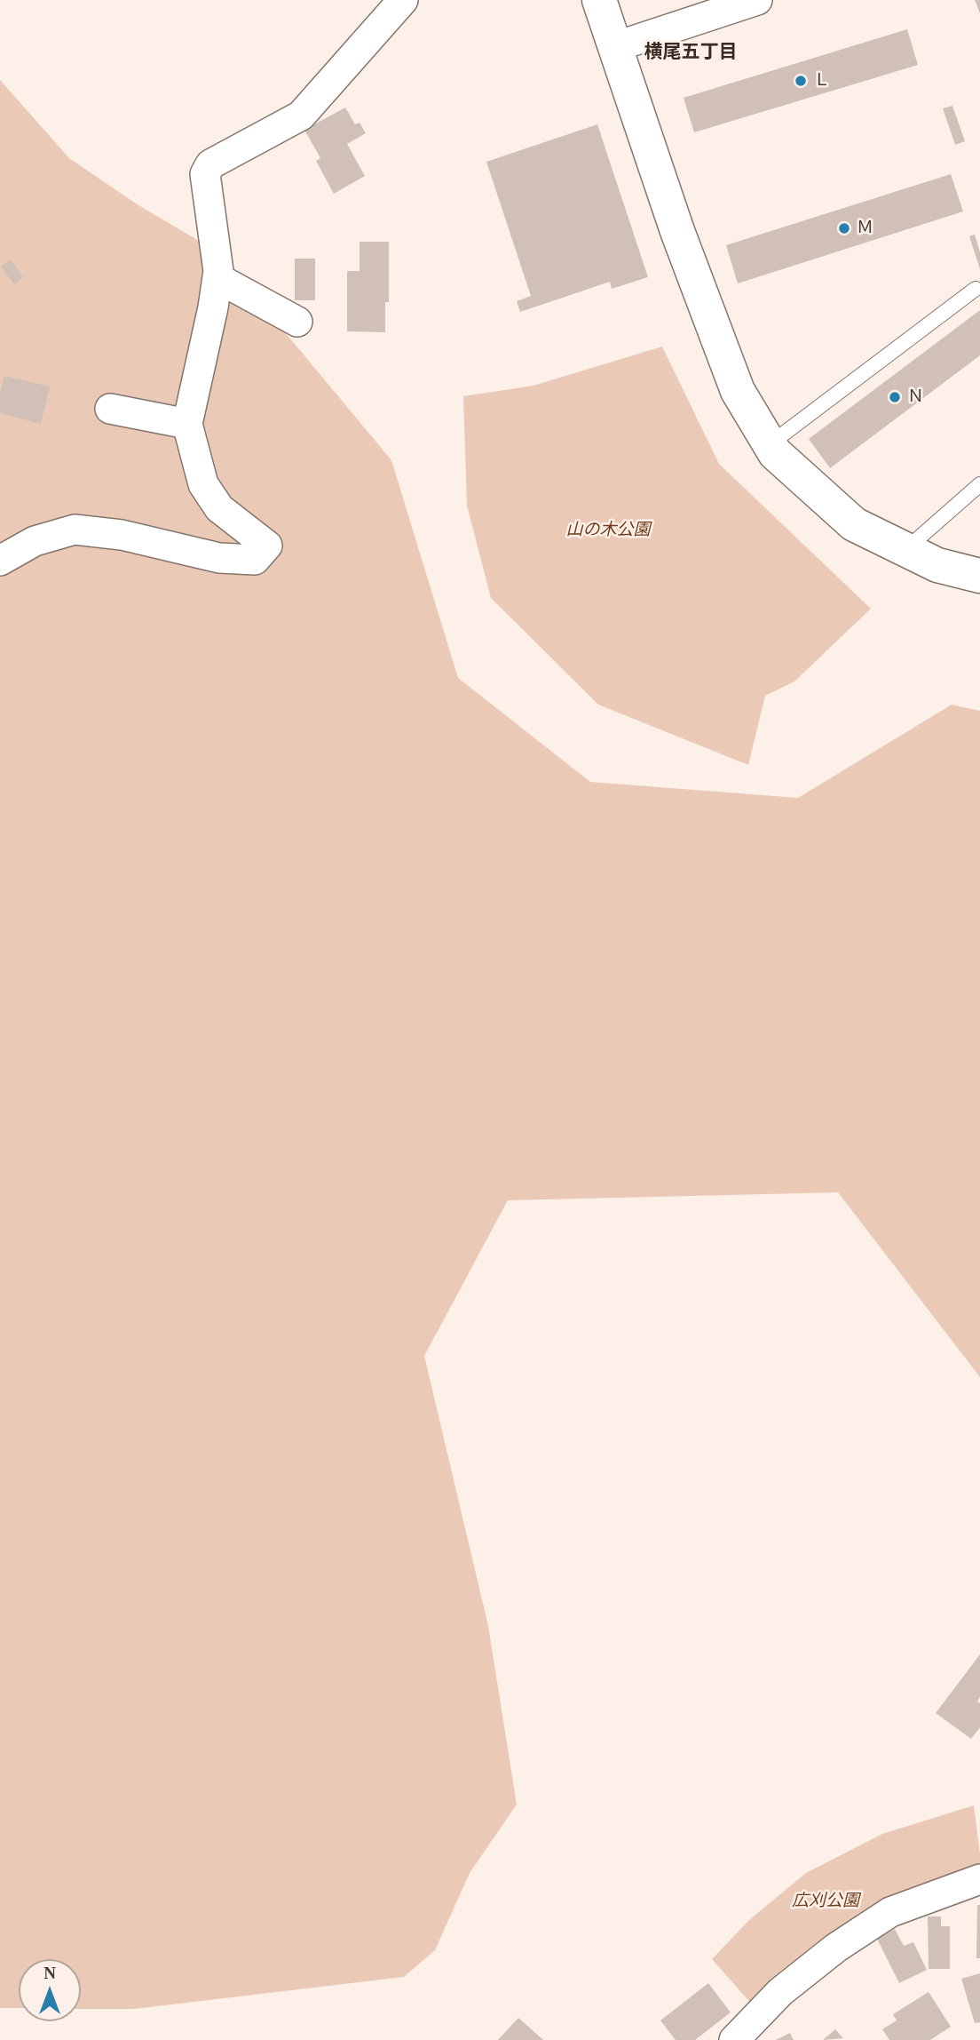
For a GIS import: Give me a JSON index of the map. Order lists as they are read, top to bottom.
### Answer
{
  "districts": ["横尾五丁目"],
  "parks": ["山の木公園", "広刈公園"],
  "places": ["Ｌ", "Ｍ", "Ｎ"],
  "north": "top"
}
